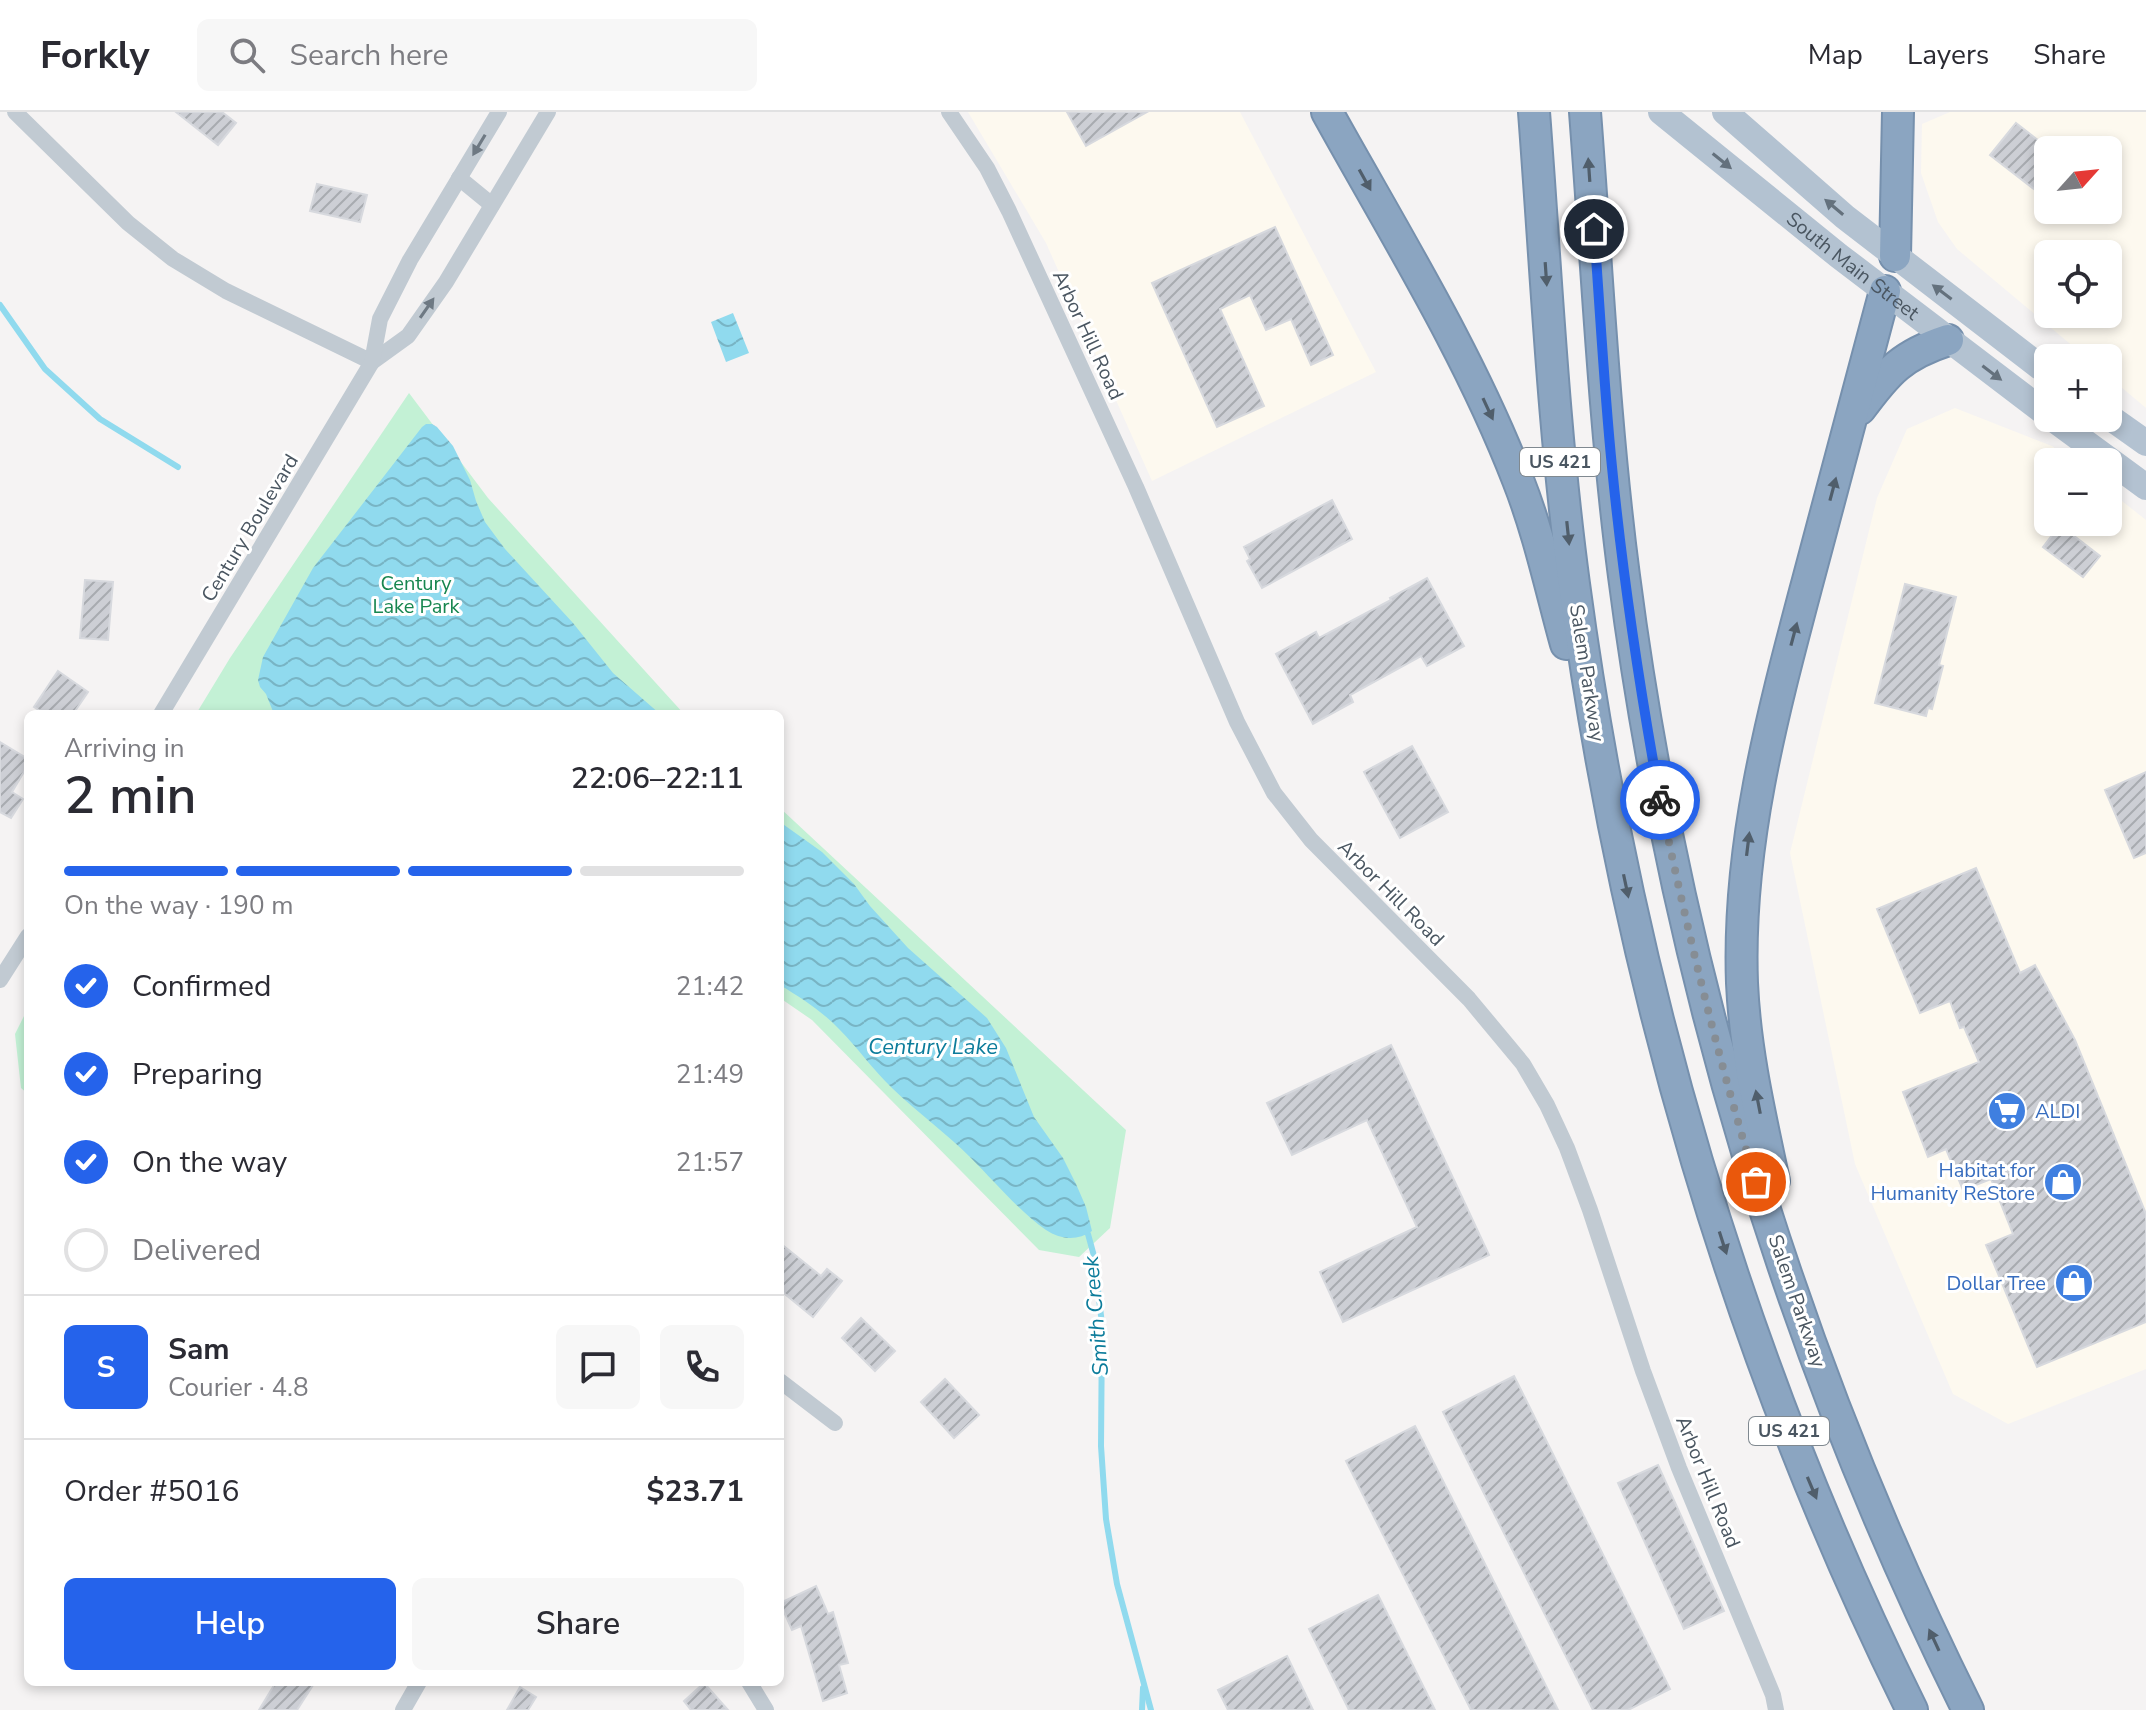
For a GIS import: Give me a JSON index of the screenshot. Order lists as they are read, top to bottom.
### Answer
{
  "streets": {
    "highway": ["US 421", "Salem Parkway"],
    "main road": ["South Main Street"],
    "street": ["Arbor Hill Road", "Century Boulevard"]
  },
  "water": ["Century Lake", "Smith Creek"],
  "parks": ["Century Lake Park"],
  "places": {
    "supermarket": ["ALDI"],
    "shop": ["Habitat for Humanity ReStore", "Dollar Tree"]
  },
  "north": "top right",
  "page": {
    "header": "Forkly",
    "search": "Search here",
    "nav": ["Map", "Layers", "Share"],
    "map_buttons": ["+", "−"],
    "heading": ["2 min", "Arriving in", "22:06–22:11"],
    "panel": [
      "Sam",
      "Courier · 4.8",
      "Order #5016",
      "$23.71"
    ],
    "bar": "On the way · 190 m",
    "list": [
      ["Confirmed", "21:42"],
      ["Preparing", "21:49"],
      ["On the way", "21:57"],
      "Delivered"
    ],
    "round": "S",
    "buttons": ["Help", "Share"]
  }
}
